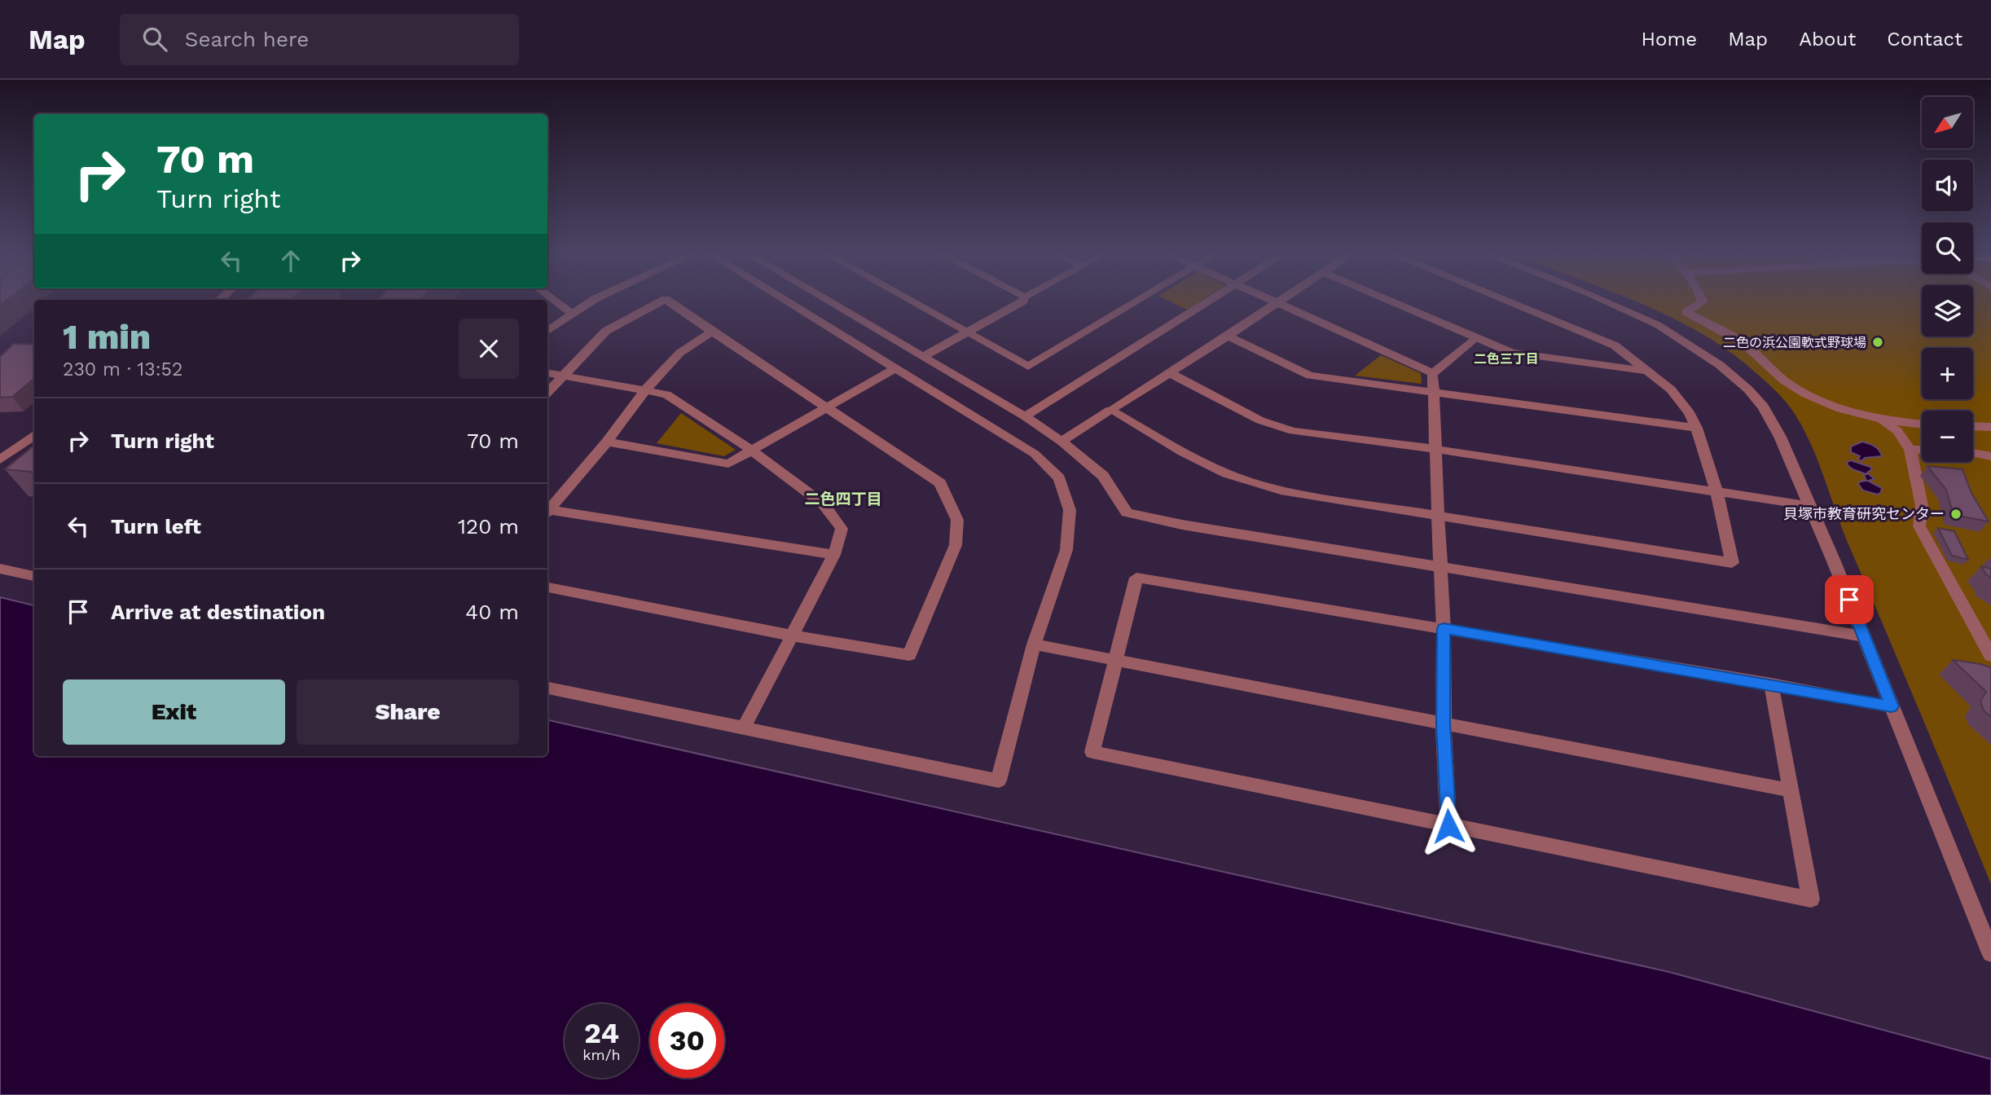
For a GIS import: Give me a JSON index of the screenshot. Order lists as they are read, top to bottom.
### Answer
{
  "districts": ["二色三丁目", "二色四丁目"],
  "places": ["二色の浜公園軟式野球場", "貝塚市教育研究センター"],
  "north": "bottom left",
  "page": {
    "header": "Map",
    "search": "Search here",
    "nav": [
      "Home",
      "Map",
      "About",
      "Contact"
    ],
    "map_buttons": ["+", "−"],
    "turn": ["70 m", "Turn right"],
    "heading": ["1 min", "230 m · 13:52"],
    "list": [
      {
        "name": "Turn right",
        "value": "70 m"
      },
      {
        "name": "Turn left",
        "value": "120 m"
      },
      {
        "name": "Arrive at destination",
        "value": "40 m"
      }
    ],
    "buttons": ["Exit", "Share"],
    "speed": "24 km/h",
    "limit": "30"
  }
}
